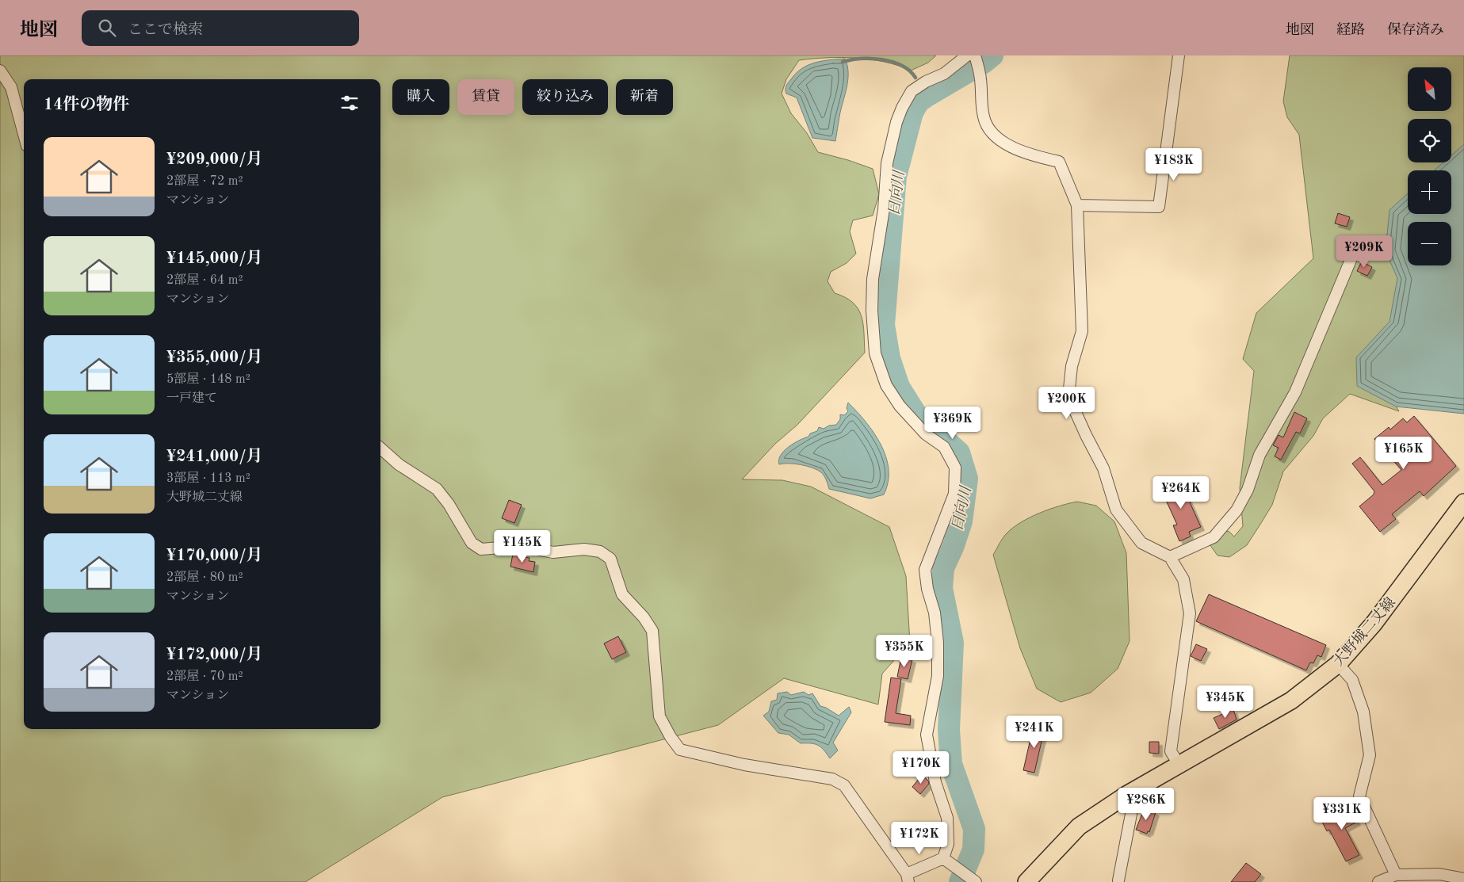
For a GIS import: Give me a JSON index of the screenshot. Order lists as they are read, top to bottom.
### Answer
{
  "streets": {
    "main road": ["大野城二丈線"]
  },
  "water": ["日向川"],
  "north": "top left",
  "page": {
    "header": "地図",
    "search": "ここで検索",
    "nav": ["地図", "経路", "保存済み"],
    "map_buttons": ["+", "−"],
    "chip": [
      "購入",
      "賃貸",
      "絞り込み",
      "新着"
    ],
    "heading": "14件の物件",
    "list": [
      {
        "name": "¥209,000/月",
        "note": "2部屋 · 72 m² · マンション"
      },
      {
        "name": "¥145,000/月",
        "note": "2部屋 · 64 m² · マンション"
      },
      {
        "name": "¥355,000/月",
        "note": "5部屋 · 148 m² · 一戸建て"
      },
      {
        "name": "¥241,000/月",
        "note": "3部屋 · 113 m² · 大野城二丈線"
      },
      {
        "name": "¥170,000/月",
        "note": "2部屋 · 80 m² · マンション"
      },
      {
        "name": "¥172,000/月",
        "note": "2部屋 · 70 m² · マンション"
      }
    ],
    "price": [
      "¥183K",
      "¥209K",
      "¥200K",
      "¥369K",
      "¥165K",
      "¥264K",
      "¥145K",
      "¥355K",
      "¥345K",
      "¥241K",
      "¥170K",
      "¥286K",
      "¥331K",
      "¥172K"
    ]
  }
}
